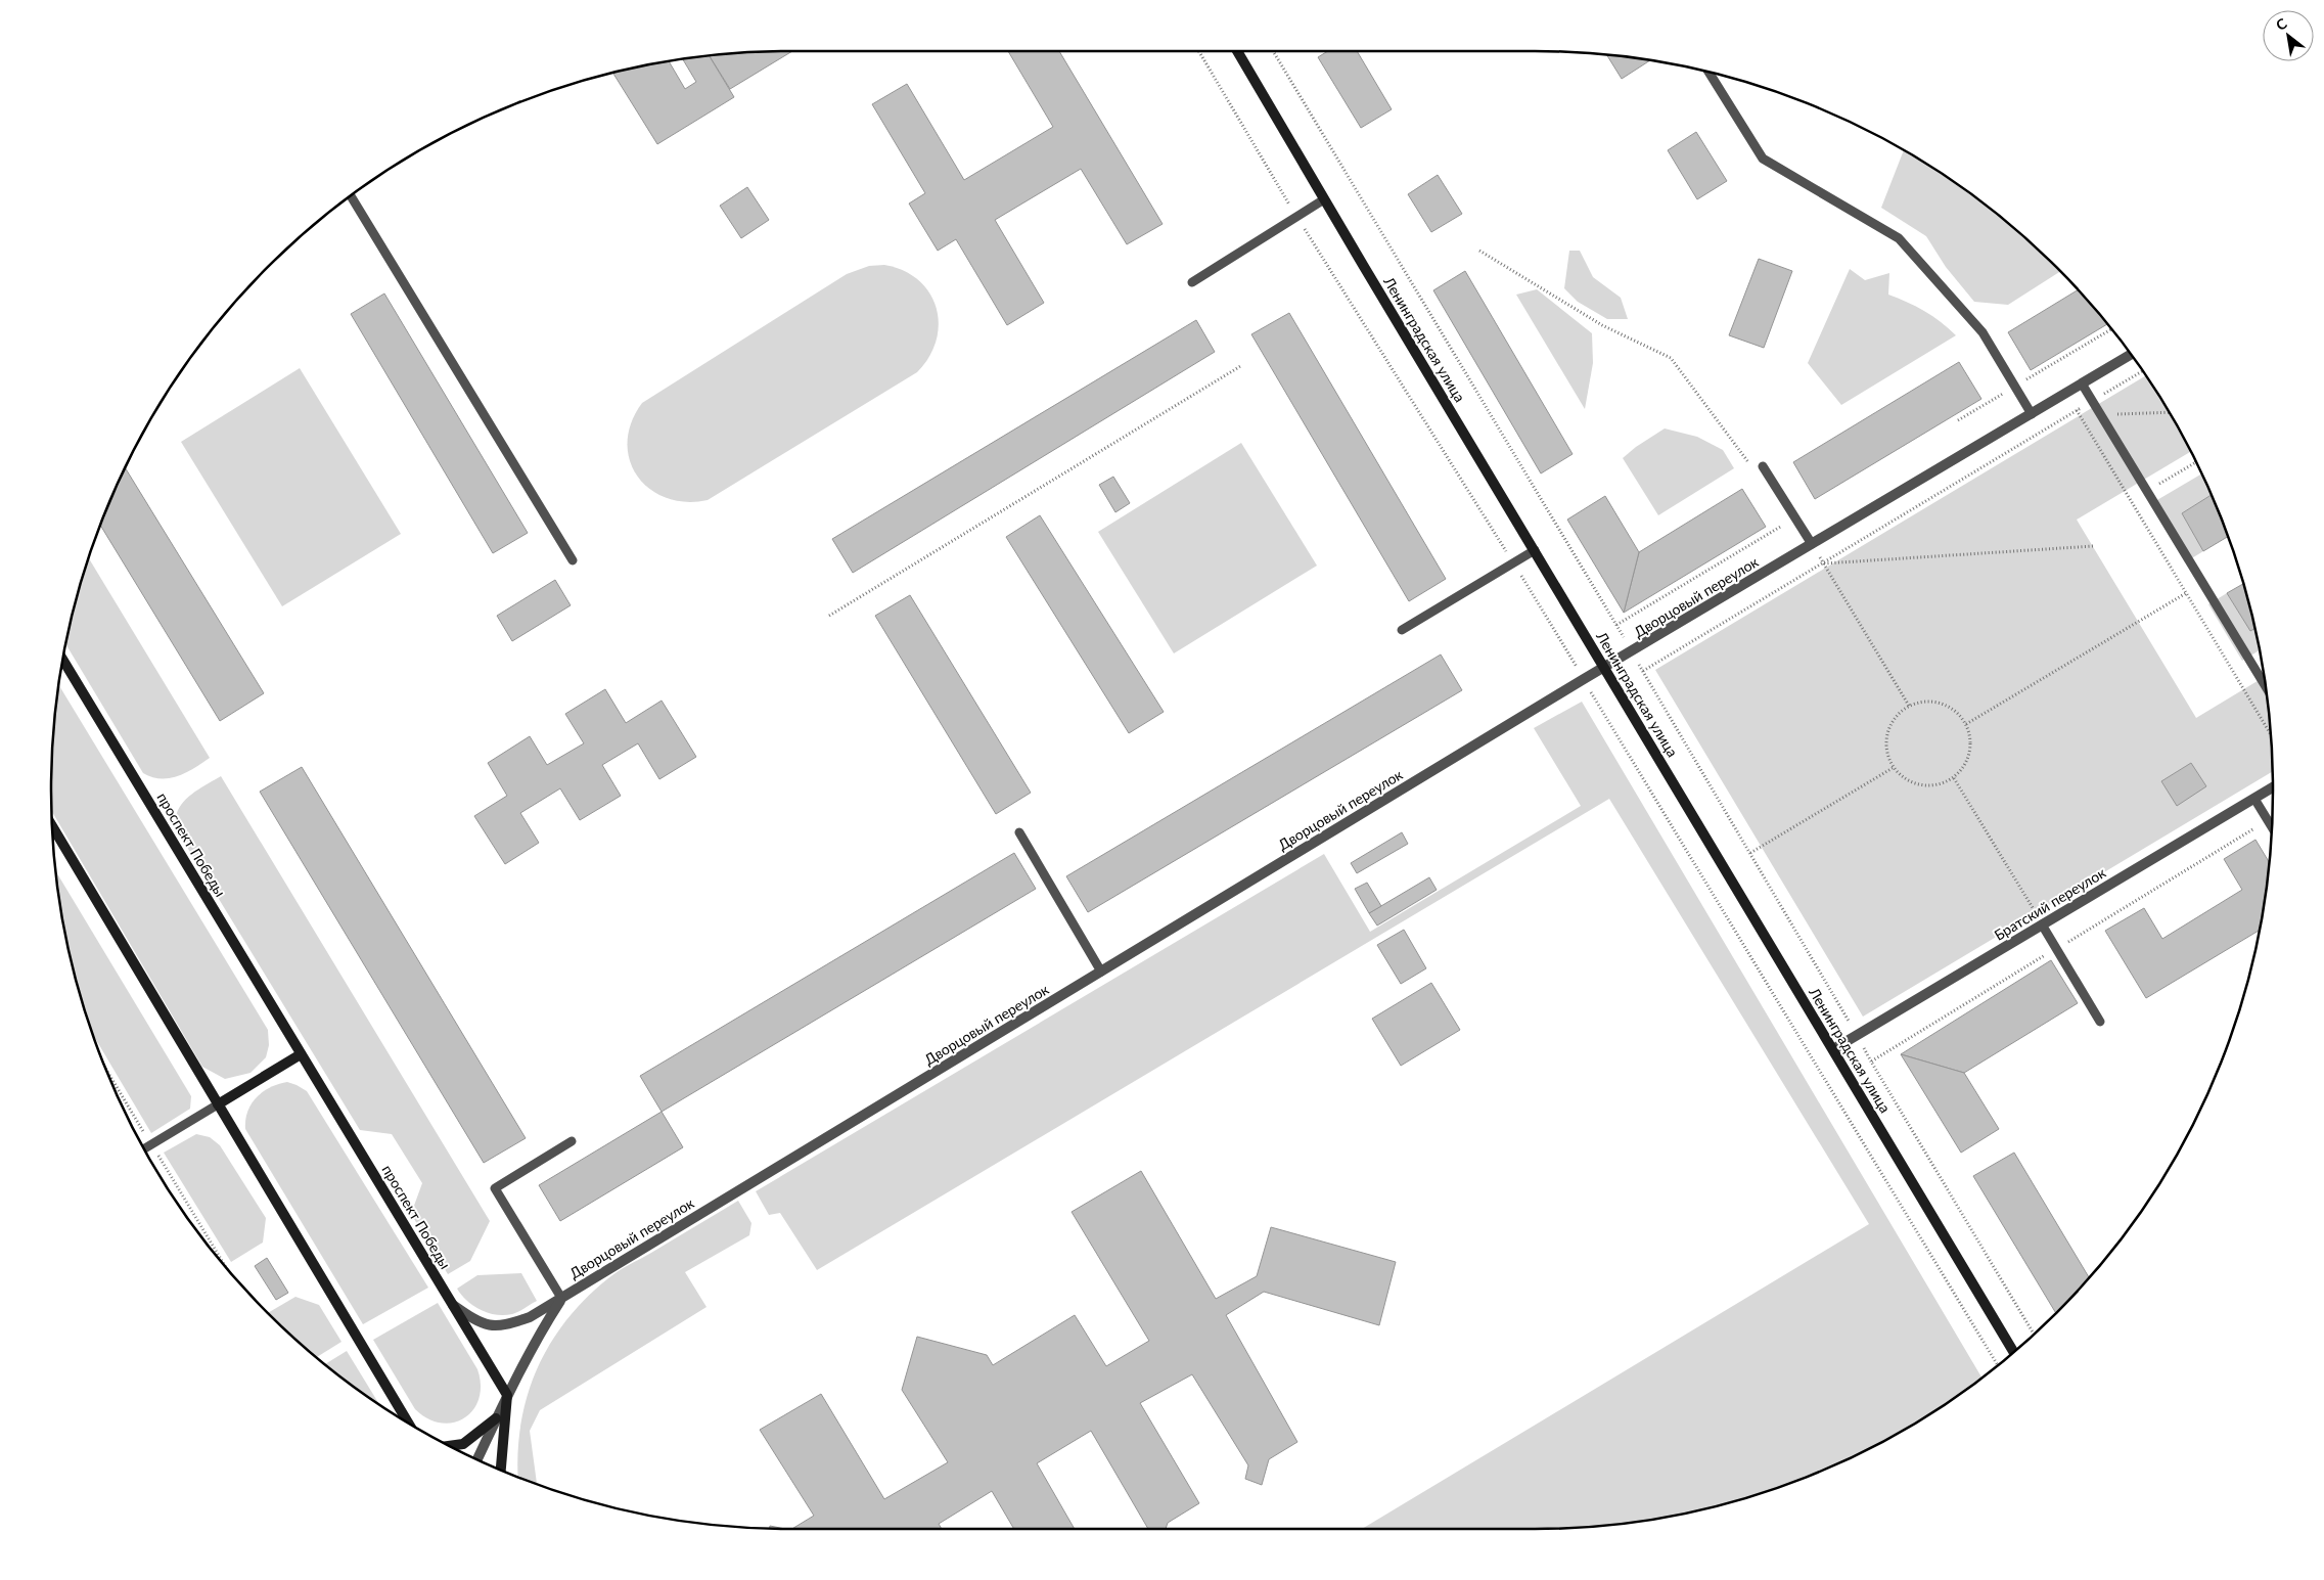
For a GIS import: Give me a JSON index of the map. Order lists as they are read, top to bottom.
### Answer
{
  "streets": {
    "main road": ["Ленинградская улица", "проспект Победы"],
    "street": ["Дворцовый переулок", "Братский переулок"]
  },
  "crossings": [
    ["Ленинградская улица", "Дворцовый переулок"],
    ["Ленинградская улица", "Братский переулок"],
    ["Дворцовый переулок", "проспект Победы"]
  ],
  "north": "top left"
}
